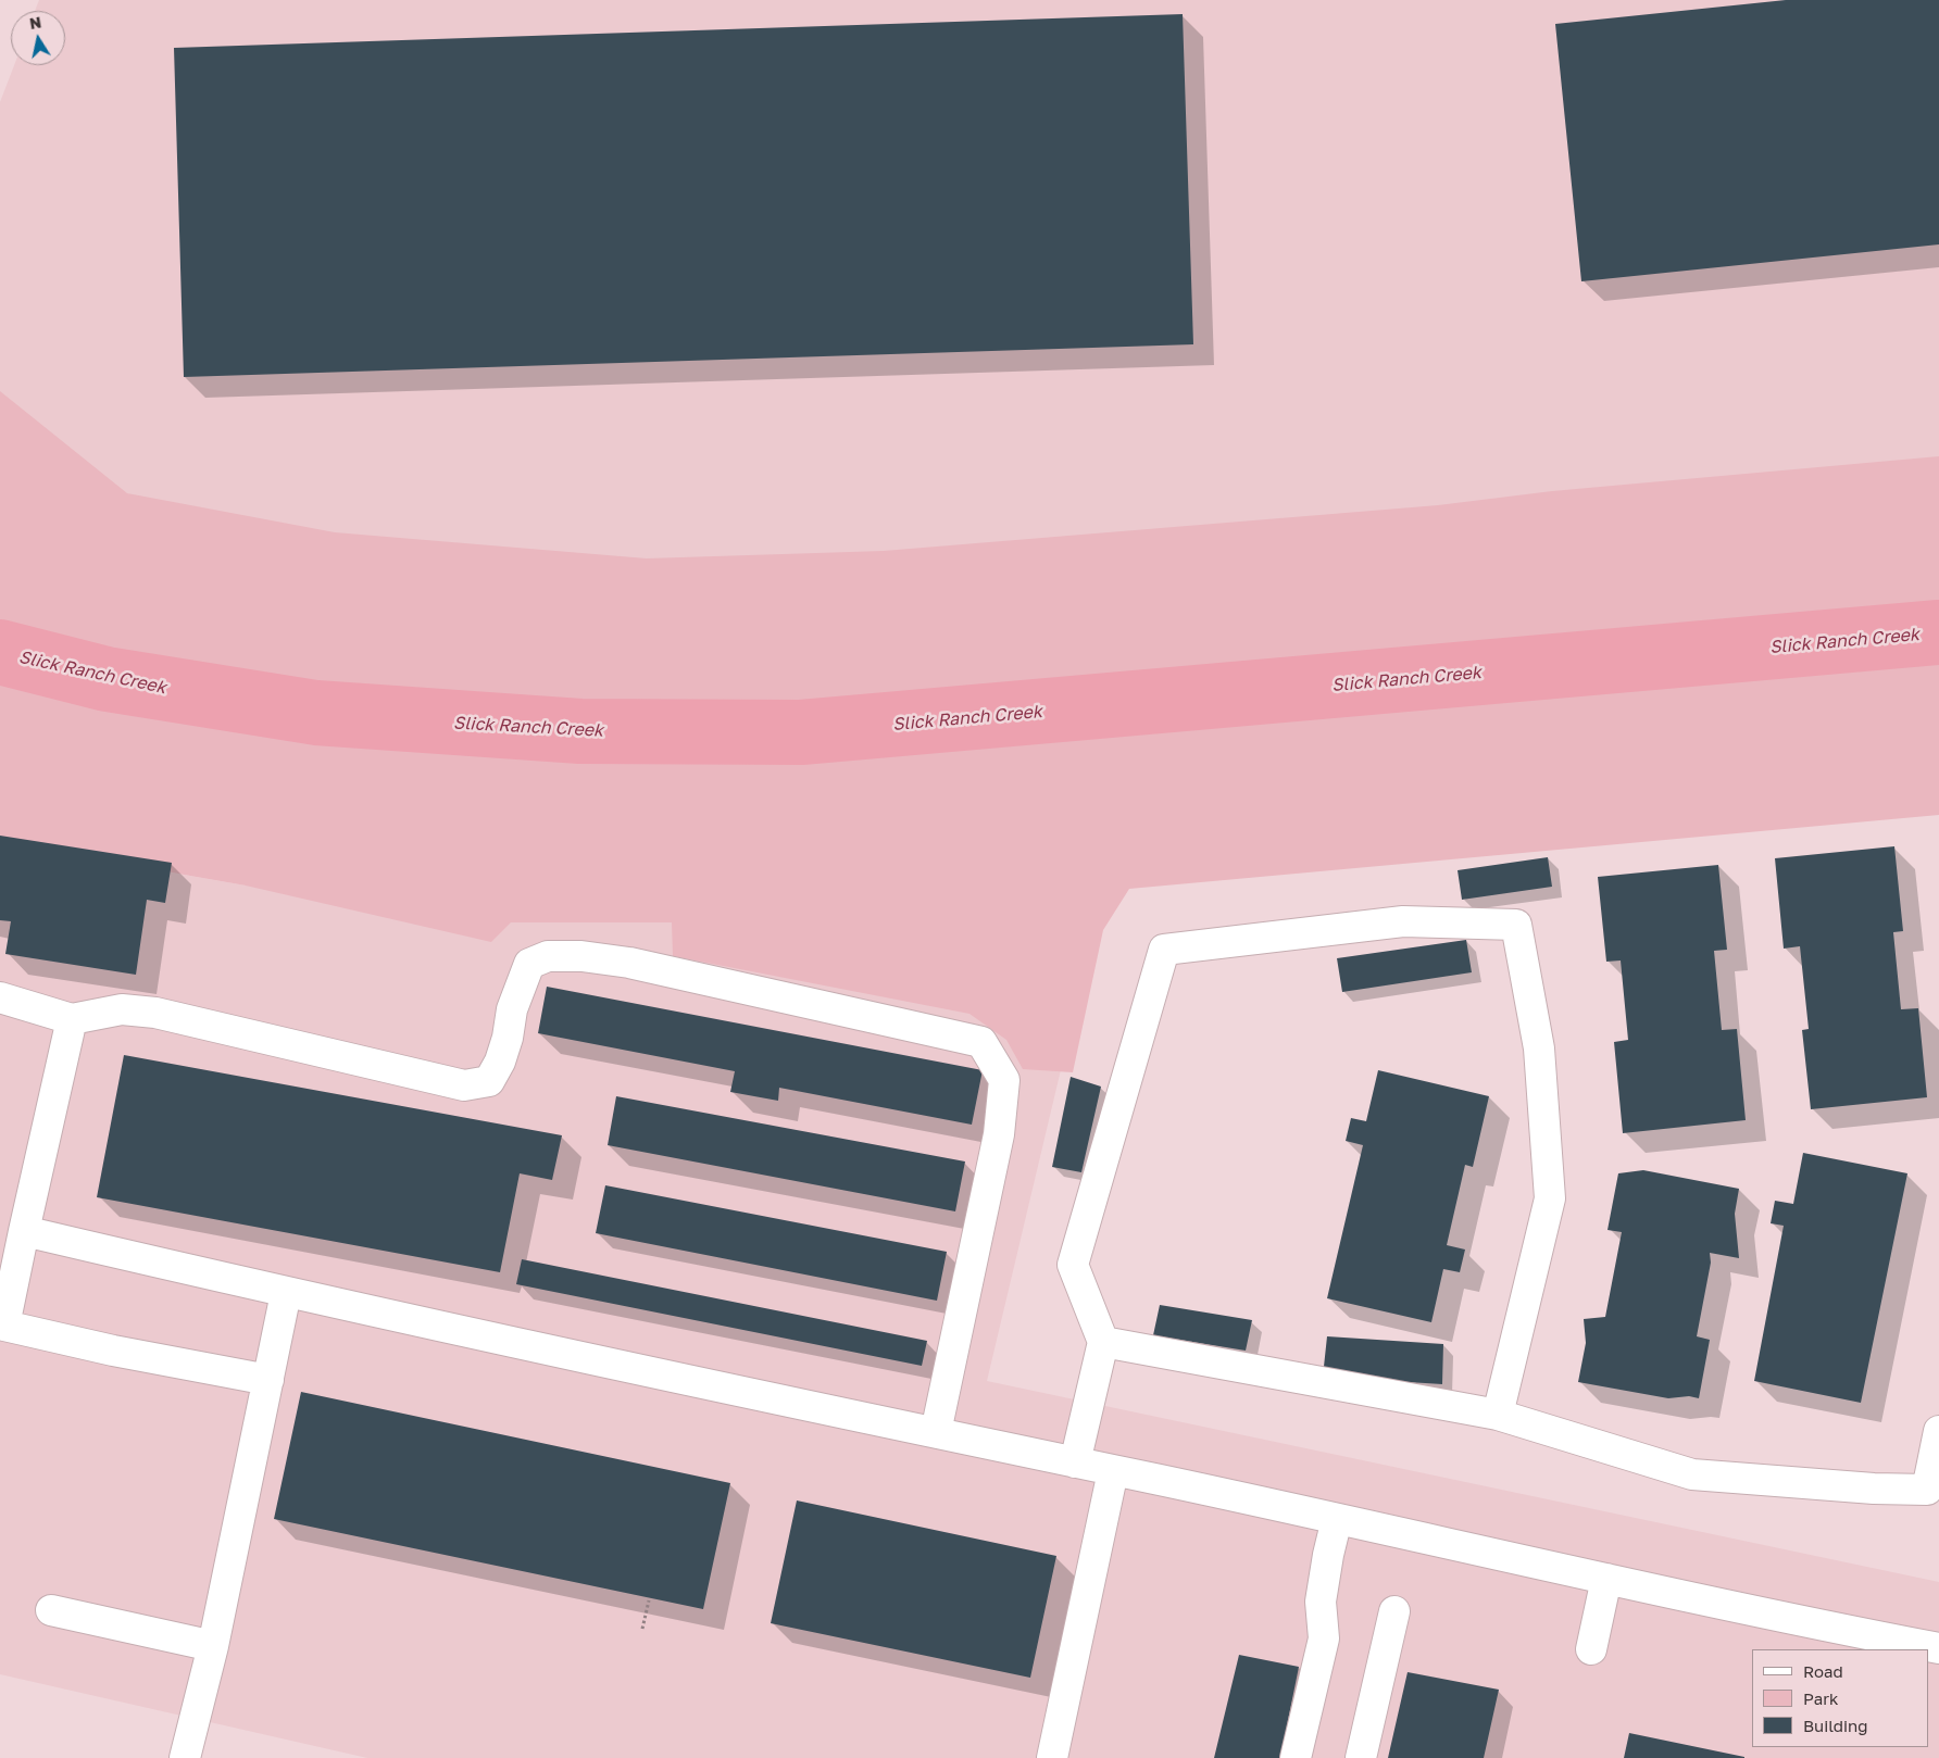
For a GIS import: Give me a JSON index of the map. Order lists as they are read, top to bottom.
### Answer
{
  "water": ["Slick Ranch Creek"],
  "legend": ["Road", "Park", "Building"],
  "north": "top"
}
